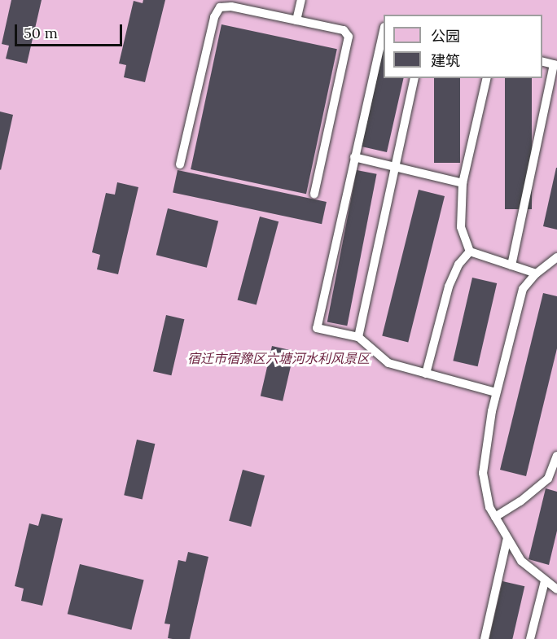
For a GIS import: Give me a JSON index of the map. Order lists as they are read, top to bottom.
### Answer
{
  "parks": ["宿迁市宿豫区六塘河水利风景区"],
  "legend": ["公园", "建筑"],
  "scale_bar": "50 m"
}
